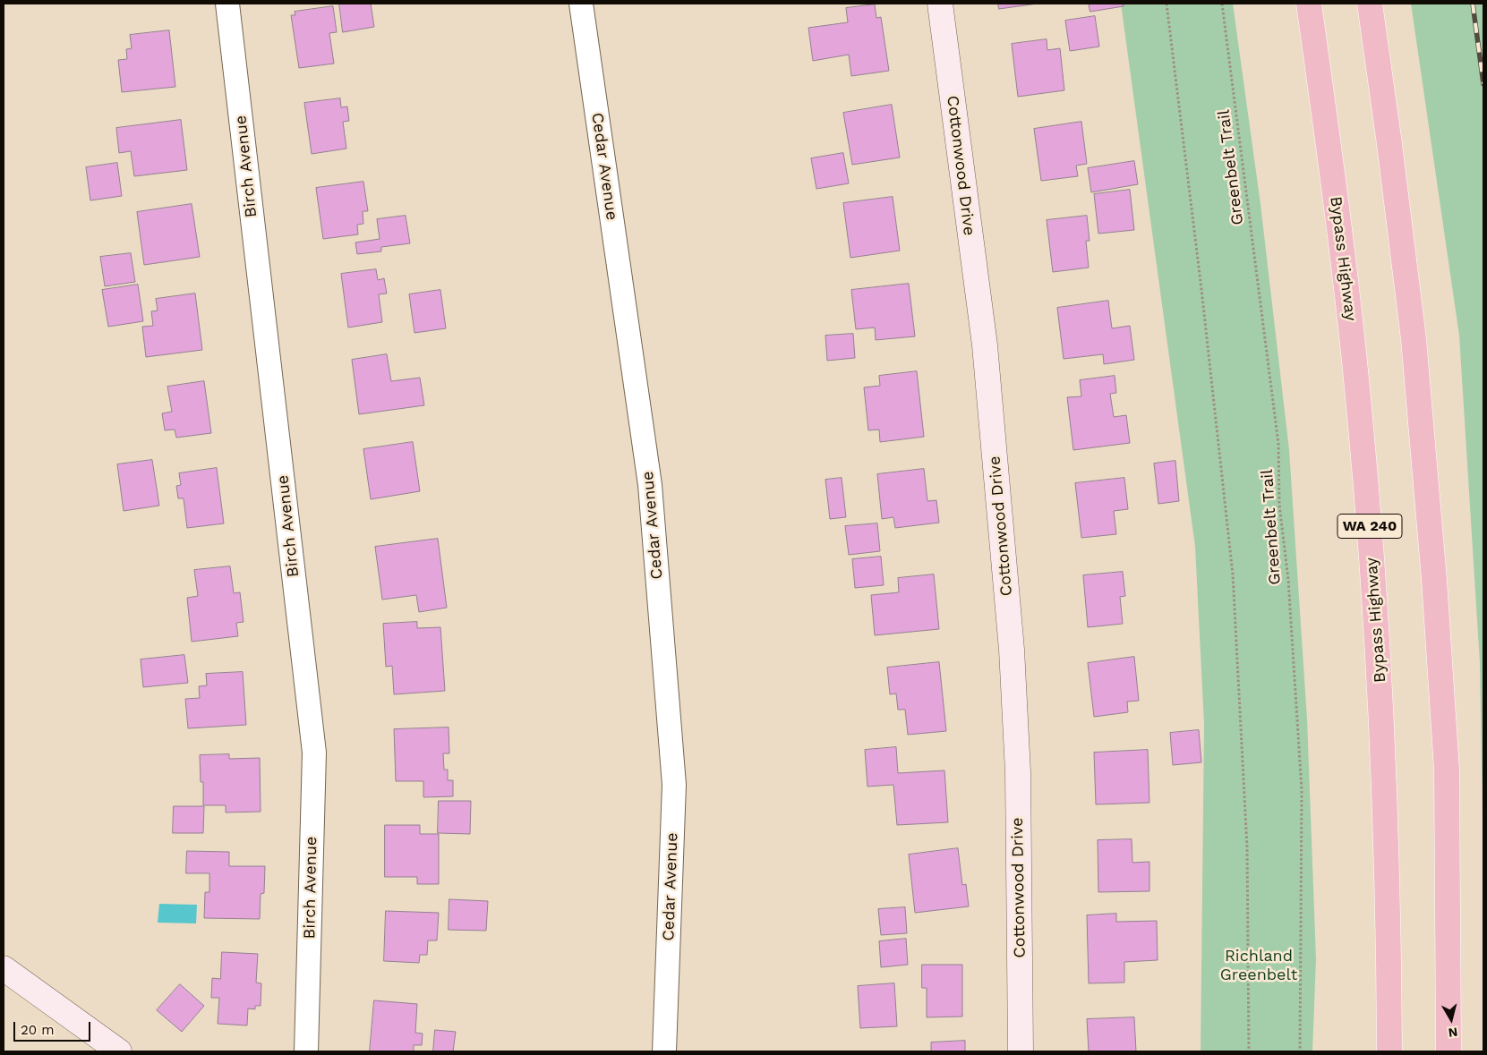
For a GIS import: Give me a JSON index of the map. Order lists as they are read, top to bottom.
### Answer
{
  "streets": {
    "highway": ["Bypass Highway", "WA 240"],
    "street": ["Cottonwood Drive", "Birch Avenue", "Cedar Avenue"],
    "path": ["Greenbelt Trail"]
  },
  "parks": ["Richland Greenbelt"],
  "scale_bar": "20 m",
  "north": "bottom"
}
